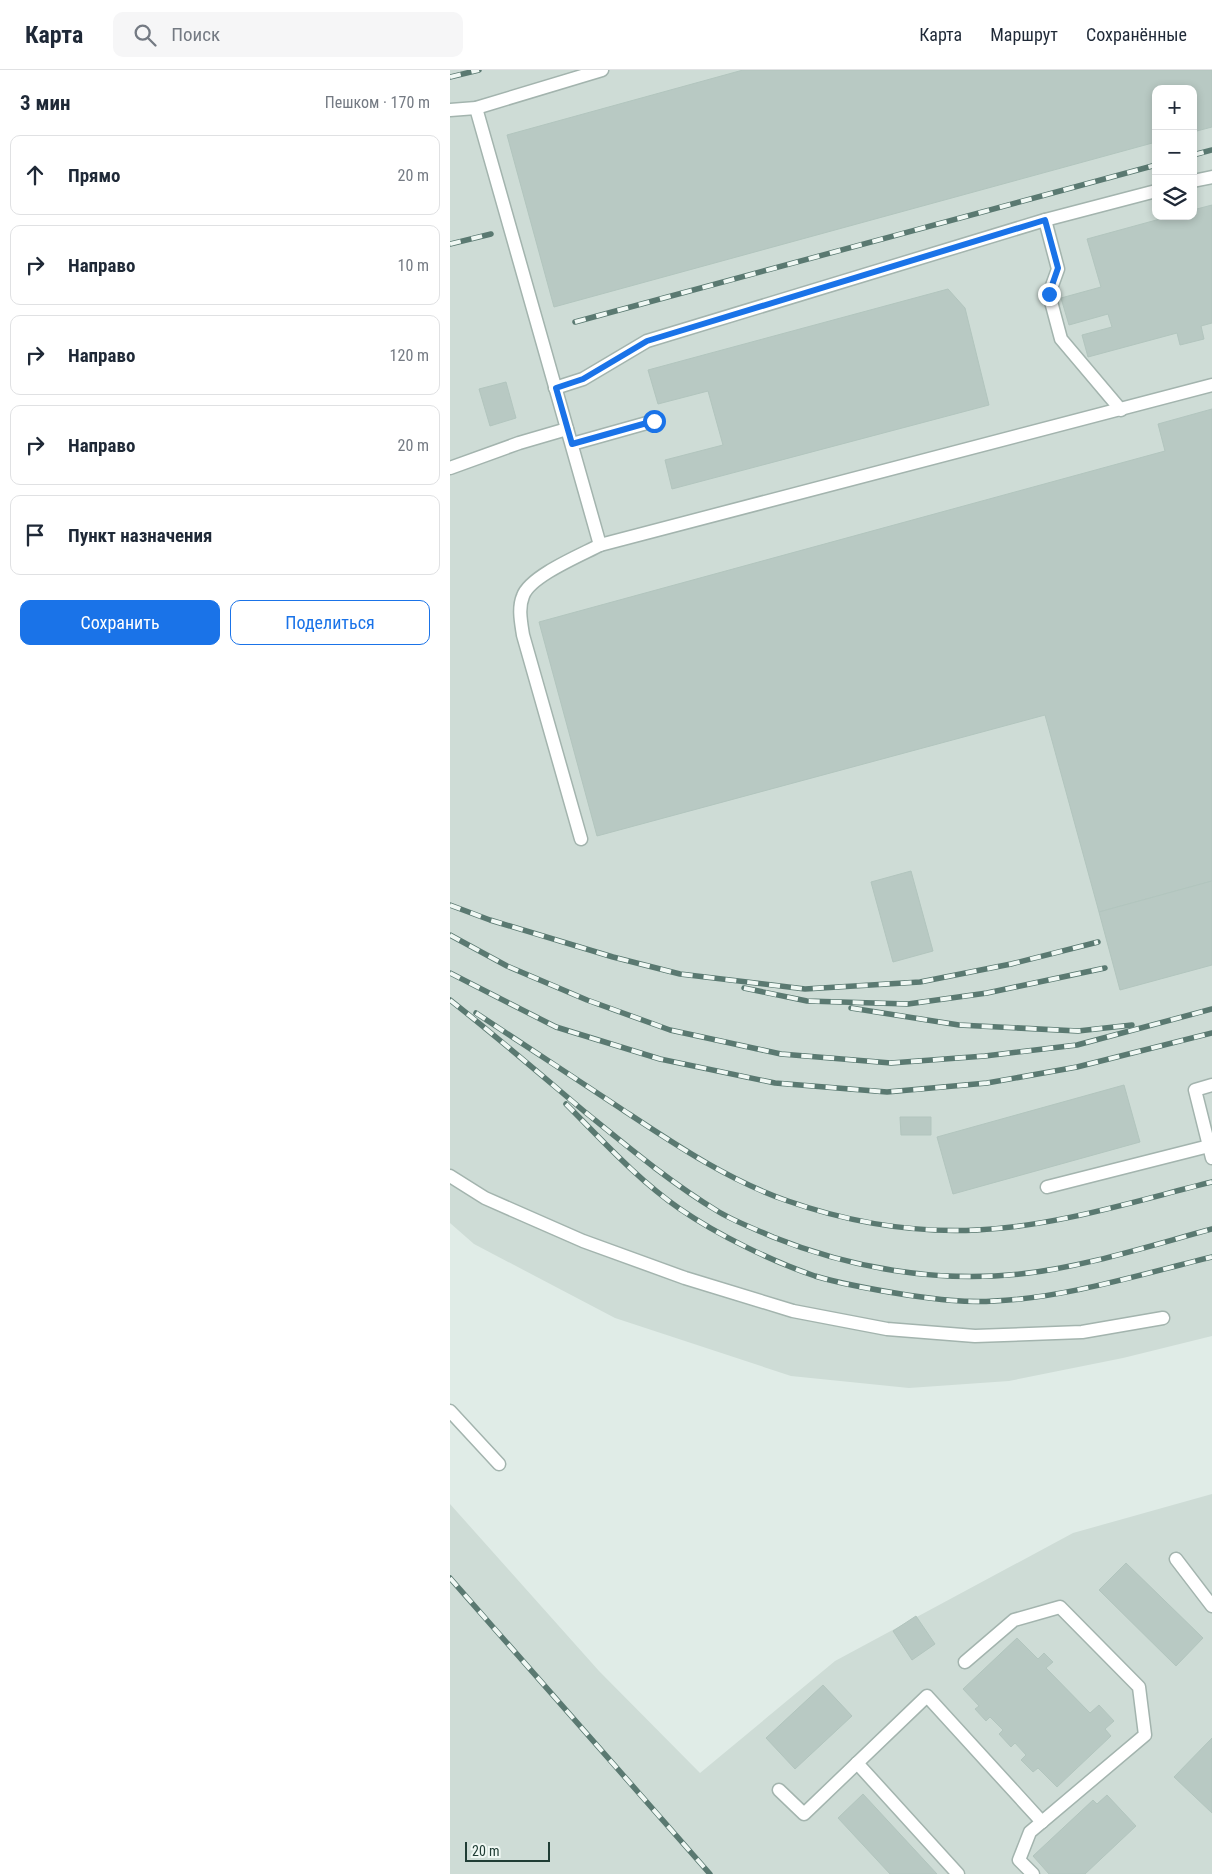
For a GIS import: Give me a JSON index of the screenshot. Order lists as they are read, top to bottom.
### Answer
{
  "scale_bar": "20 m",
  "page": {
    "header": "Карта",
    "search": "Поиск",
    "nav": ["Карта", "Маршрут", "Сохранённые"],
    "heading": ["3 мин", "Пешком · 170 m"],
    "map_buttons": ["+", "−"],
    "list": [
      ["Прямо", "20 m"],
      ["Направо", "10 m"],
      ["Направо", "120 m"],
      ["Направо", "20 m"],
      "Пункт назначения"
    ],
    "buttons": ["Сохранить", "Поделиться"],
    "scale": "20 m"
  }
}
